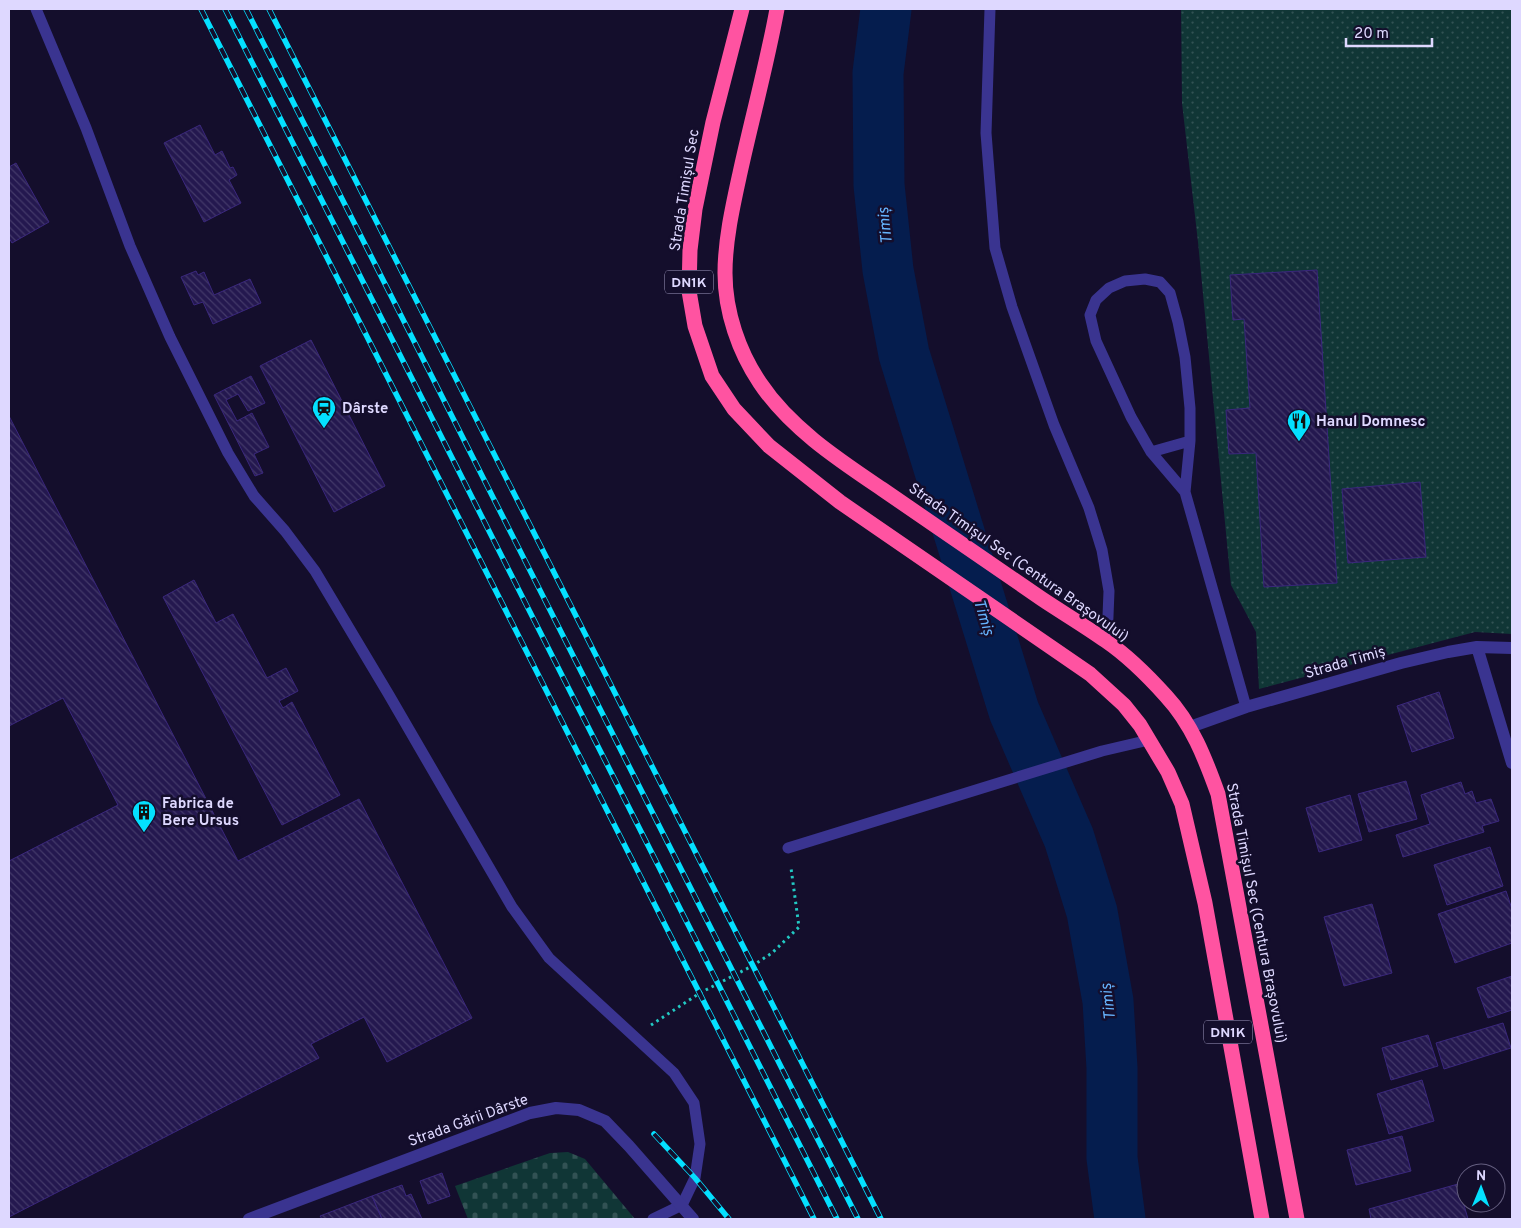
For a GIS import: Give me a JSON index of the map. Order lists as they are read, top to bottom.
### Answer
{
  "streets": {
    "highway": ["Strada Timișul Sec", "DN1K", "Strada Timișul Sec (Centura Brașovului)"],
    "street": ["Strada Timiș", "Strada Gării Dârste"]
  },
  "crossings": [
    ["Strada Timișul Sec", "DN1K"],
    ["Strada Timișul Sec (Centura Brașovului)", "Strada Timiș"]
  ],
  "water": ["Timiș"],
  "places": {
    "station": ["Dârste"],
    "restaurant": ["Hanul Domnesc"],
    "building": ["Fabrica de Bere Ursus"]
  },
  "scale_bar": "20 m",
  "north": "top"
}
